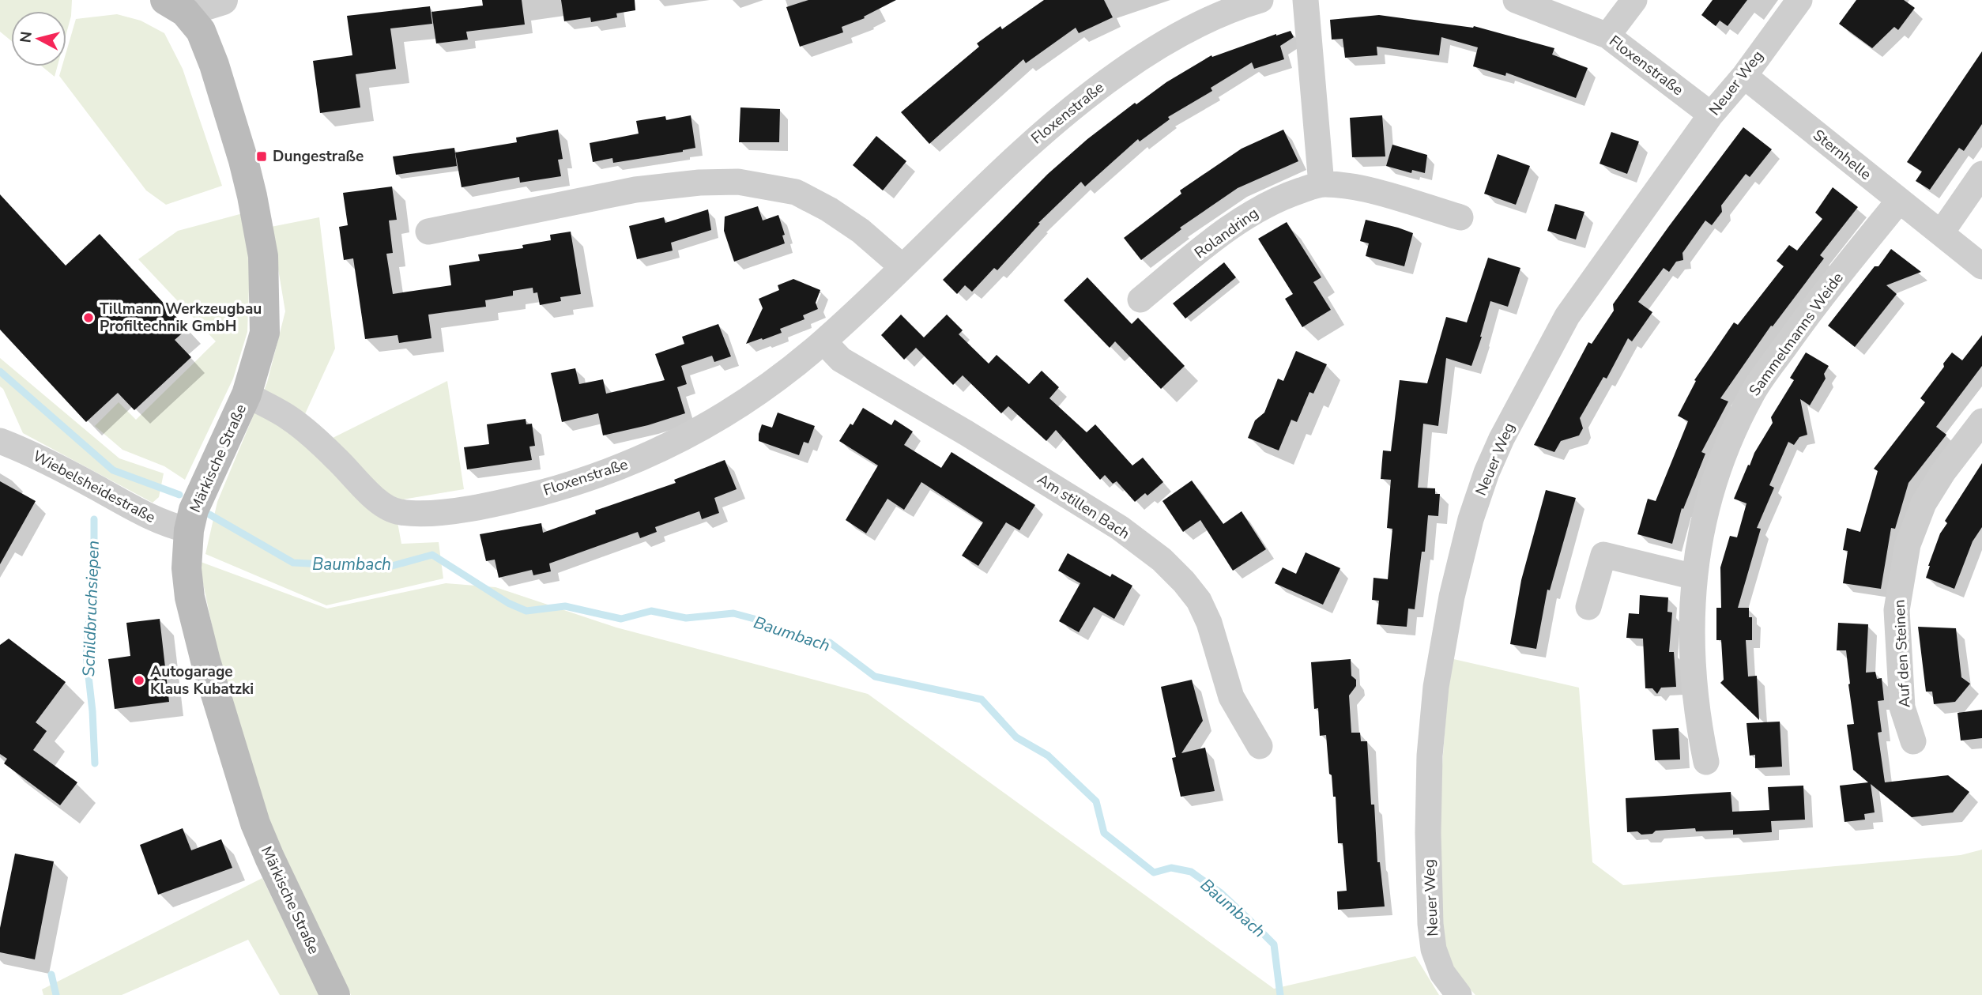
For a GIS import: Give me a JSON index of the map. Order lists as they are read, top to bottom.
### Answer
{
  "streets": {
    "main road": ["Märkische Straße"],
    "street": [
      "Floxenstraße",
      "Neuer Weg",
      "Sternhelle",
      "Rolandring",
      "Sammelmanns Weide",
      "Wiebelsheidestraße",
      "Am stillen Bach",
      "Auf den Steinen"
    ]
  },
  "crossings": [
    ["Floxenstraße", "Neuer Weg"],
    ["Floxenstraße", "Märkische Straße"],
    ["Floxenstraße", "Am stillen Bach"],
    ["Neuer Weg", "Sternhelle"],
    ["Sternhelle", "Sammelmanns Weide"],
    ["Märkische Straße", "Wiebelsheidestraße"]
  ],
  "water": ["Baumbach", "Schildbruchsiepen"],
  "places": {
    "transit": ["Dungestraße"],
    "other": ["Tillmann Werkzeugbau Profiltechnik GmbH", "Autogarage Klaus Kubatzki"]
  },
  "north": "left"
}
